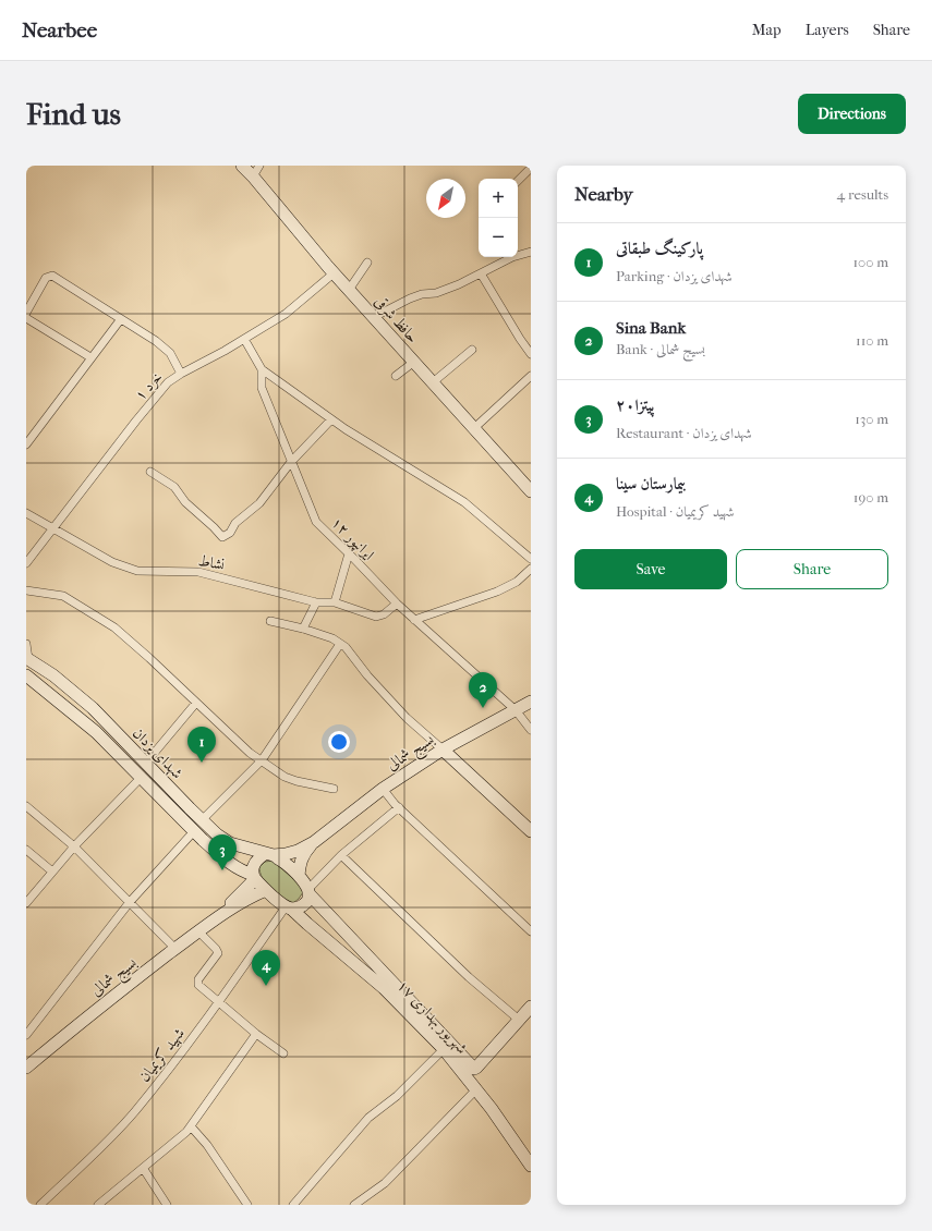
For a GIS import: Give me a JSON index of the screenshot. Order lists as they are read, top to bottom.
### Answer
{
  "streets": {
    "main road": [
      "حافظ شرقی",
      "بسیج شمالی",
      "شهدای یزدان",
      "۱۷ شهریور بهداری"
    ],
    "street": [
      "خرد ۱",
      "ایرانپور ۱۲",
      "نشاط",
      "شهید کریمیان"
    ]
  },
  "crossings": [
    ["حافظ شرقی", "خرد ۱"],
    ["خرد ۱", "ایرانپور ۱۲"],
    ["خرد ۱", "نشاط"],
    ["ایرانپور ۱۲", "نشاط"],
    ["ایرانپور ۱۲", "بسیج شمالی"],
    ["بسیج شمالی", "شهدای یزدان"],
    ["بسیج شمالی", "۱۷ شهریور بهداری"],
    ["شهدای یزدان", "۱۷ شهریور بهداری"],
    ["۱۷ شهریور بهداری", "شهید کریمیان"]
  ],
  "north": "bottom left",
  "page": {
    "header": "Nearbee",
    "nav": ["Map", "Layers", "Share"],
    "buttons": [
      "Directions",
      ["Save", "Share"]
    ],
    "title": "Find us",
    "heading": ["Nearby", "4 results"],
    "map_buttons": ["+", "−"],
    "list": [
      {
        "mark": "1",
        "name": "پارکینگ طبقاتی",
        "note": "Parking · شهدای یزدان",
        "value": "100 m"
      },
      {
        "mark": "2",
        "name": "Sina Bank",
        "note": "Bank · بسیج شمالی",
        "value": "110 m"
      },
      {
        "mark": "3",
        "name": "پیتزا۲۰",
        "note": "Restaurant · شهدای یزدان",
        "value": "130 m"
      },
      {
        "mark": "4",
        "name": "بیمارستان سینا",
        "note": "Hospital · شهید کریمیان",
        "value": "190 m"
      }
    ],
    "pins": [
      "2",
      "1",
      "3",
      "4"
    ]
  }
}
